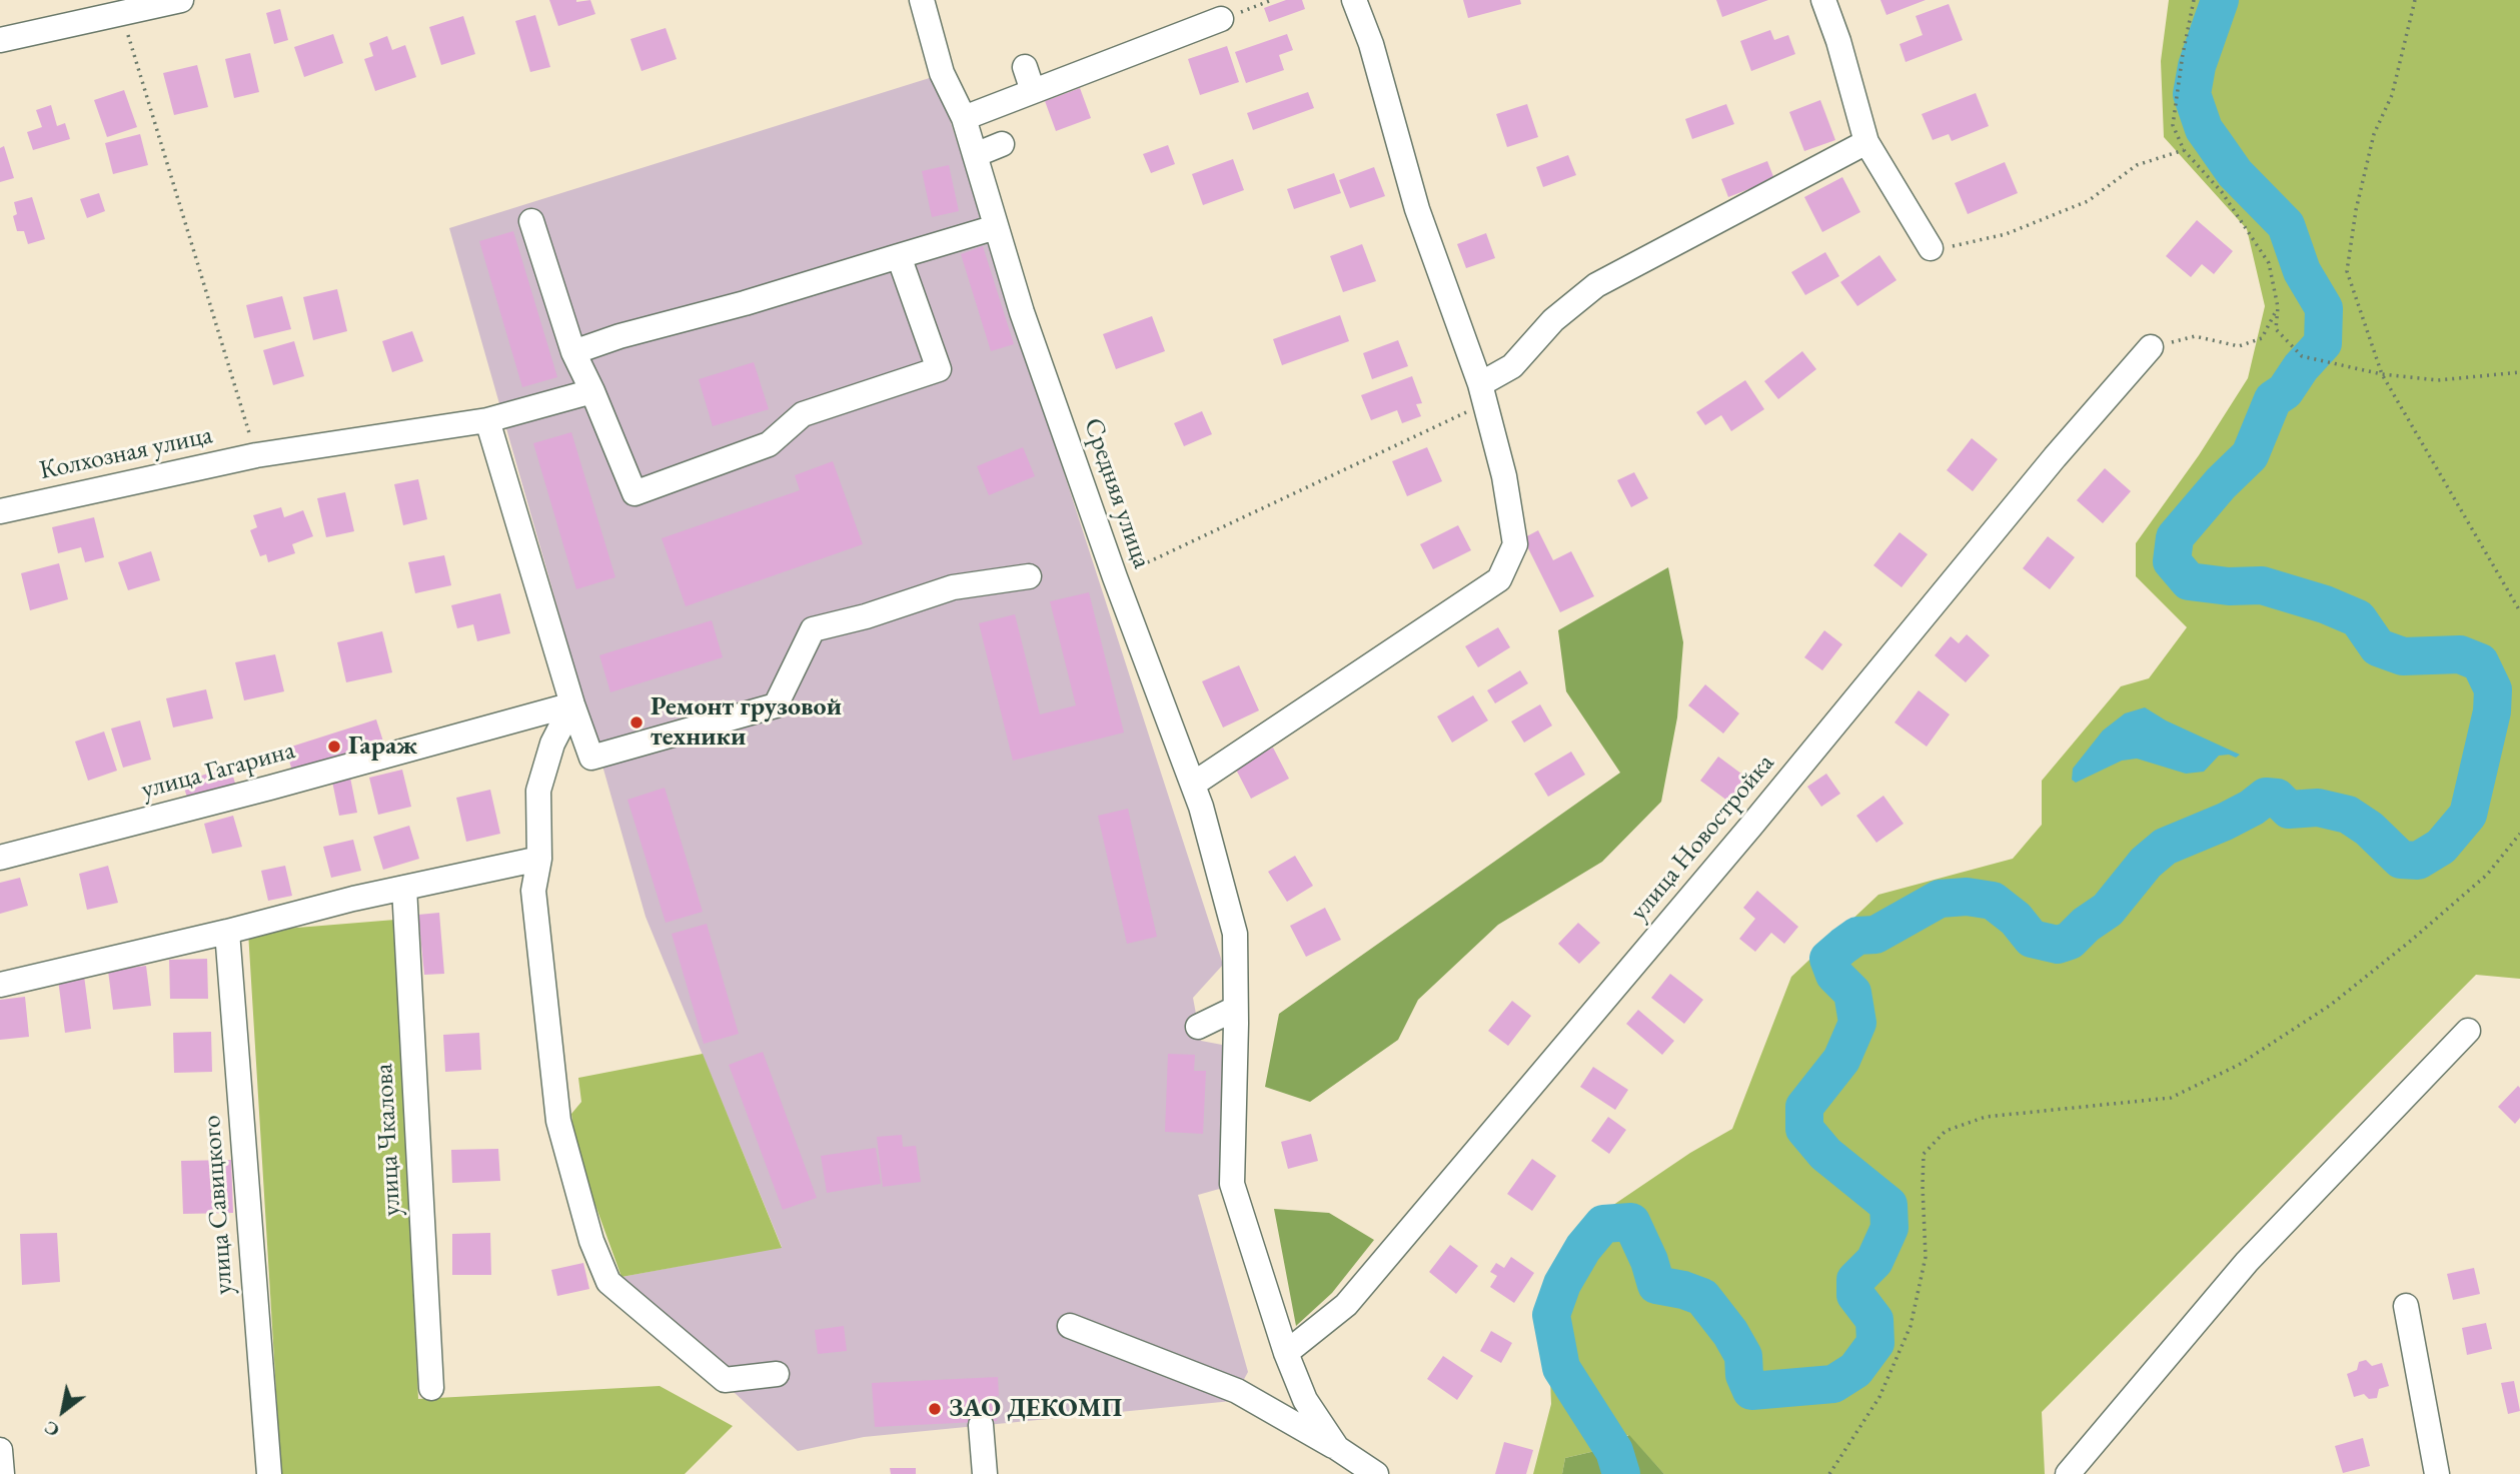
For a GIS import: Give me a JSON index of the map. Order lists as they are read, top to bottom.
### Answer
{
  "streets": {
    "street": [
      "Колхозная улица",
      "Средняя улица",
      "улица Гагарина",
      "улица Новостройка",
      "улица Чкалова",
      "улица Савицкого"
    ]
  },
  "crossings": [
    ["Средняя улица", "улица Новостройка"]
  ],
  "places": ["Ремонт грузовой техники", "Гараж", "ЗАО ДЕКОМП"],
  "north": "bottom left"
}
